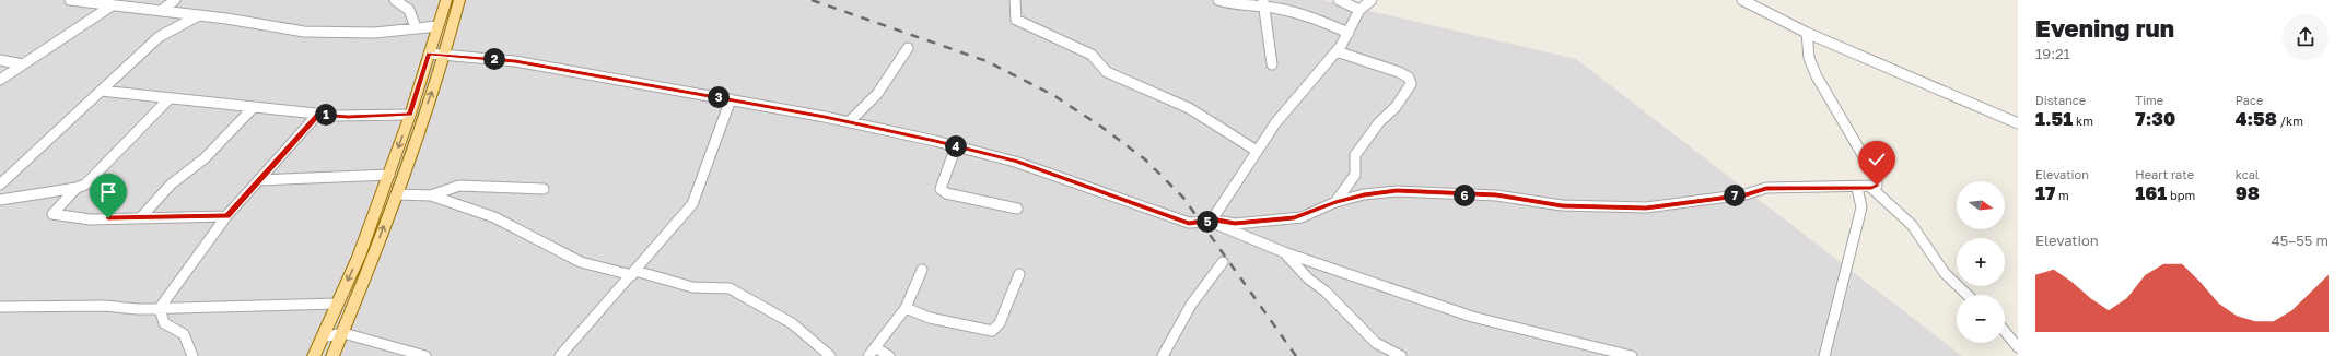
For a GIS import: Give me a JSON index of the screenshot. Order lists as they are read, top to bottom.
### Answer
{
  "north": "right",
  "page": {
    "heading": ["Evening run", "19:21"],
    "pins": [
      "2",
      "3",
      "1",
      "4",
      "6",
      "7",
      "5"
    ],
    "stats": [
      ["Distance", "1.51 km"],
      ["Time", "7:30"],
      ["Pace", "4:58 /km"],
      ["Elevation", "17 m"],
      ["Heart rate", "161 bpm"],
      ["kcal", "98"]
    ],
    "map_buttons": ["+", "−"],
    "chart": ["Elevation", "45–55 m"]
  }
}
